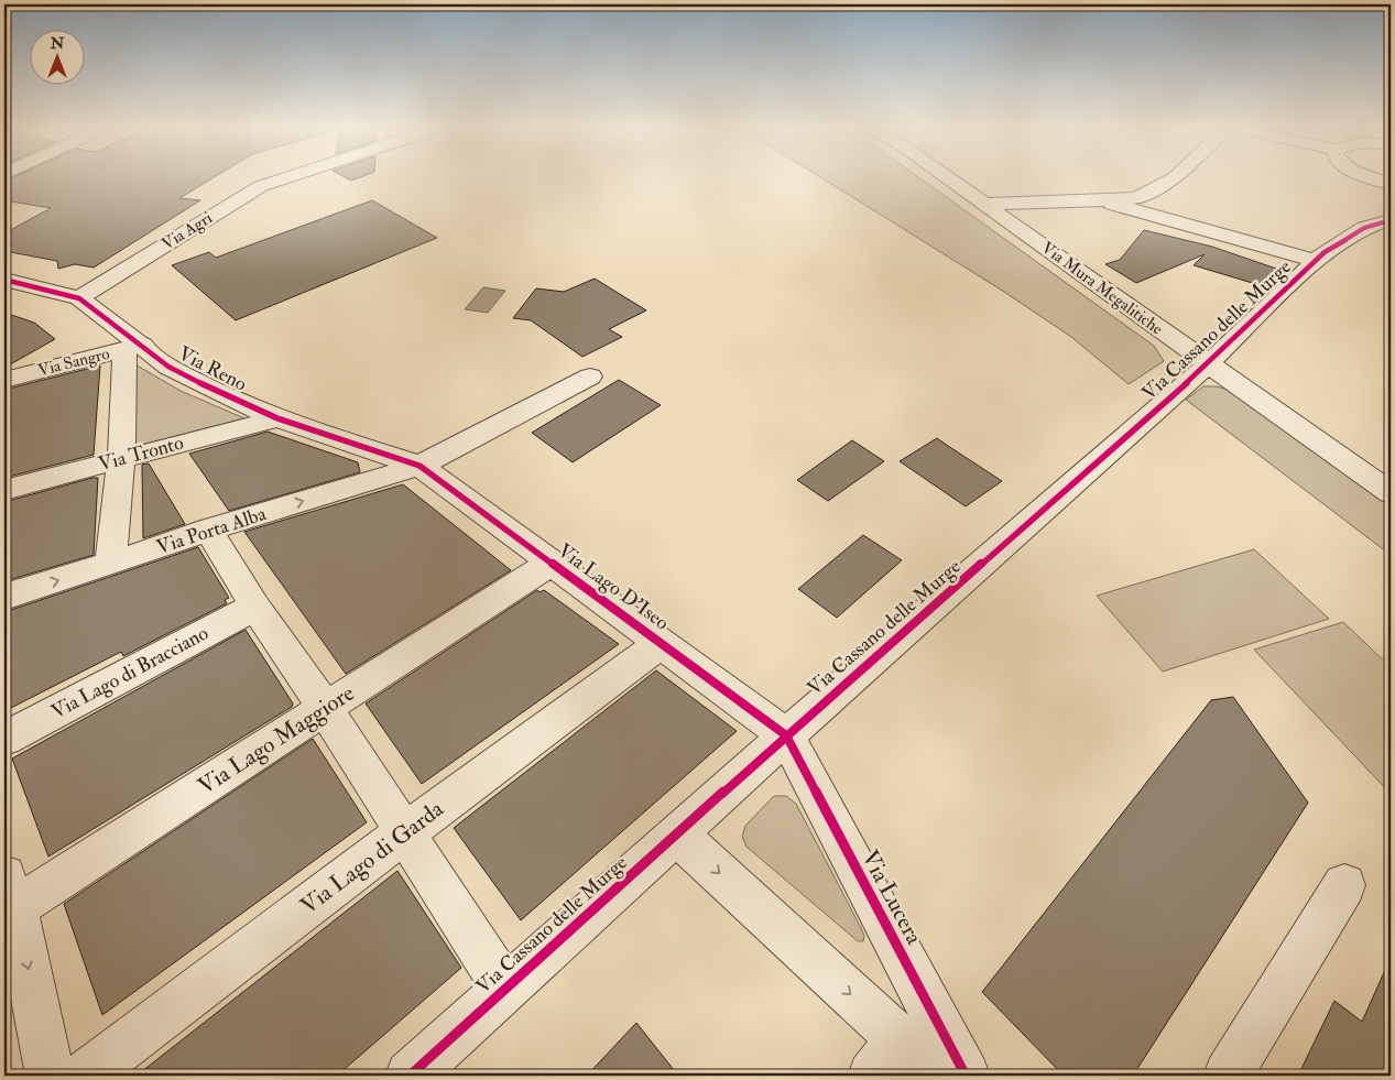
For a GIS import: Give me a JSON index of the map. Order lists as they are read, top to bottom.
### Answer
{
  "streets": {
    "street": [
      "Via Agri",
      "Via Mura Megalitiche",
      "Via Cassano delle Murge",
      "Via Sangro",
      "Via Reno",
      "Via Tronto",
      "Via Porta Alba",
      "Via Lago D'Iseo",
      "Via Lago di Bracciano",
      "Via Lago Maggiore",
      "Via Lago di Garda",
      "Via Lucera"
    ]
  },
  "crossings": [
    ["Via Agri", "Via Reno"],
    ["Via Mura Megalitiche", "Via Cassano delle Murge"],
    ["Via Cassano delle Murge", "Via Lago D'Iseo"],
    ["Via Cassano delle Murge", "Via Lucera"],
    ["Via Sangro", "Via Reno"],
    ["Via Reno", "Via Tronto"],
    ["Via Reno", "Via Porta Alba"],
    ["Via Reno", "Via Lago D'Iseo"],
    ["Via Porta Alba", "Via Lago D'Iseo"],
    ["Via Lago D'Iseo", "Via Lago Maggiore"],
    ["Via Lago D'Iseo", "Via Lago di Garda"],
    ["Via Lago D'Iseo", "Via Lucera"]
  ],
  "one_way": ["Via Porta Alba"],
  "north": "top"
}
